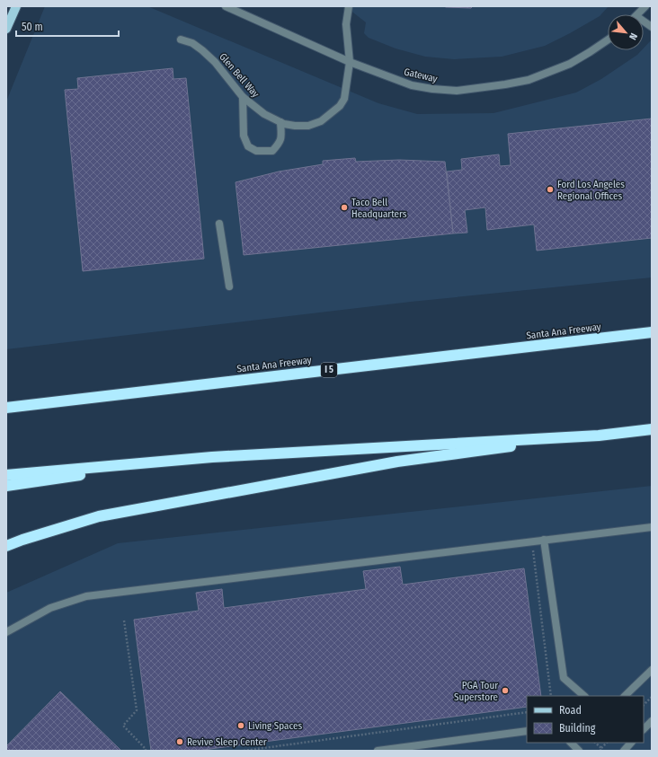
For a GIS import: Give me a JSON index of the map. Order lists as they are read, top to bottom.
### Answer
{
  "streets": {
    "highway": ["Santa Ana Freeway", "I 5"],
    "street": ["Glen Bell Way", "Gateway"]
  },
  "crossings": [
    ["Glen Bell Way", "Gateway"]
  ],
  "places": [
    "Ford Los Angeles Regional Offices",
    "Taco Bell Headquarters",
    "PGA Tour Superstore",
    "Living Spaces",
    "Revive Sleep Center"
  ],
  "legend": ["Road", "Building"],
  "scale_bar": "50 m",
  "north": "bottom right"
}
